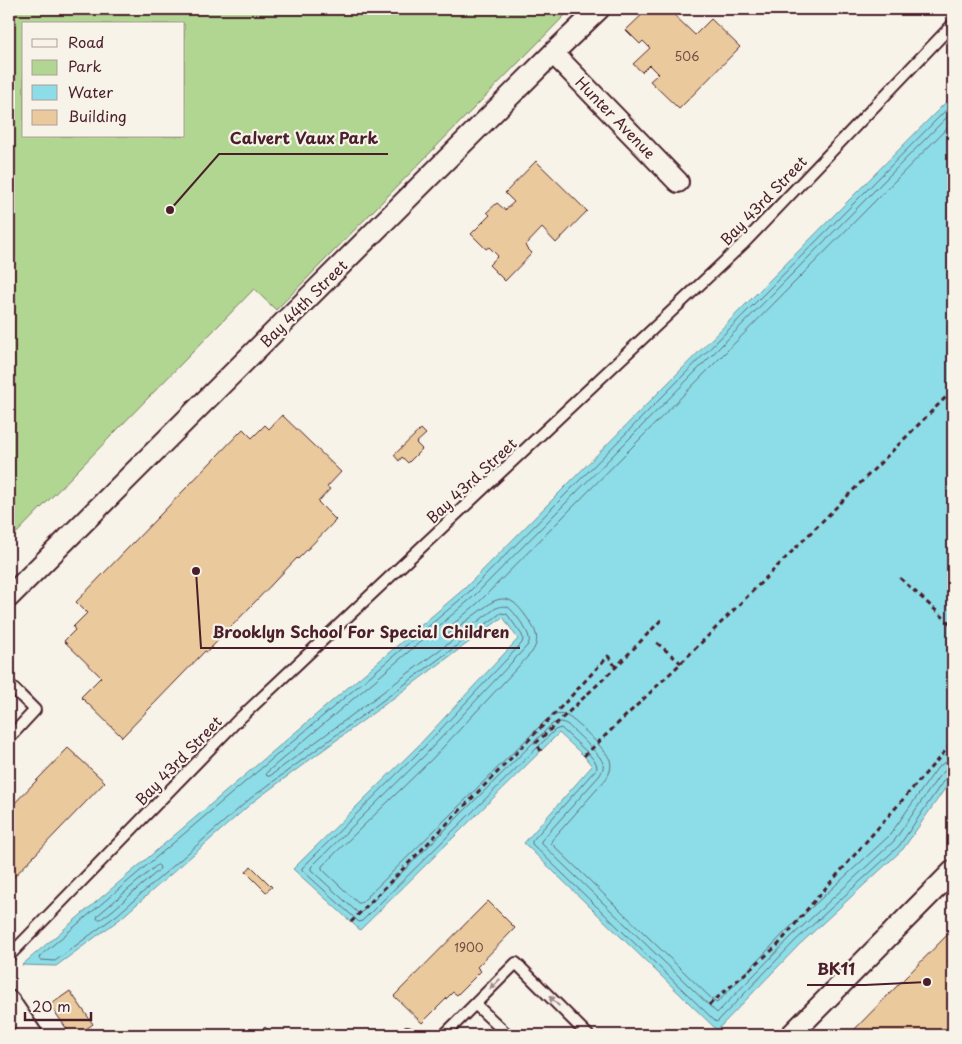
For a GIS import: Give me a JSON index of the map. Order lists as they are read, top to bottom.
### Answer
{
  "streets": {
    "street": ["Hunter Avenue", "Bay 44th Street"],
    "lane": ["Bay 43rd Street"]
  },
  "crossings": [
    ["Hunter Avenue", "Bay 44th Street"]
  ],
  "places": ["Calvert Vaux Park", "Brooklyn School For Special Children", "BK11"],
  "house_numbers": ["506", "1900"],
  "legend": [
    "Road",
    "Park",
    "Water",
    "Building"
  ],
  "scale_bar": "20 m"
}
